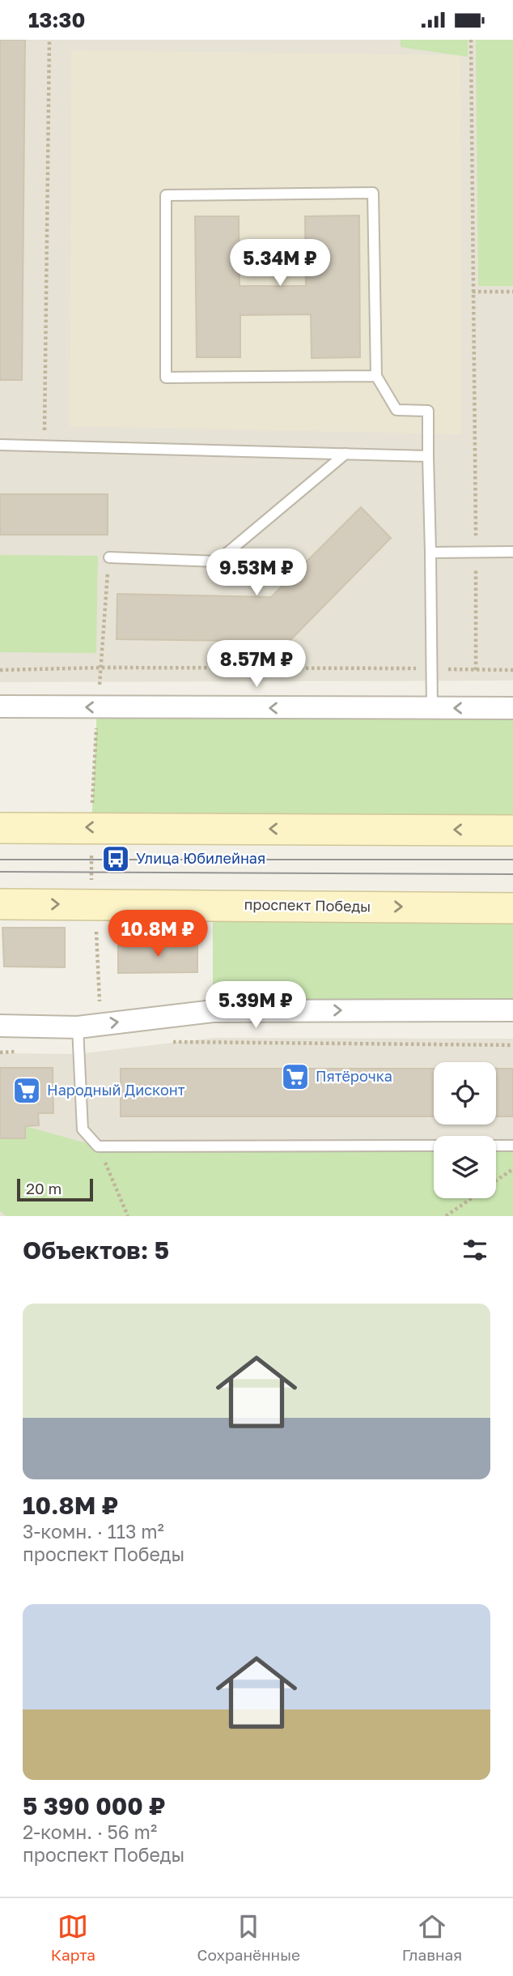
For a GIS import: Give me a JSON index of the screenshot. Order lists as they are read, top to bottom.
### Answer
{
  "streets": {
    "main road": ["проспект Победы"]
  },
  "places": {
    "bus stop": ["Улица Юбилейная"],
    "supermarket": ["Пятёрочка", "Народный Дисконт"]
  },
  "scale_bar": "20 m",
  "page": {
    "status": "13:30",
    "price": [
      "5.34M ₽",
      "9.53M ₽",
      "8.57M ₽",
      "10.8M ₽",
      "5.39M ₽"
    ],
    "scale": "20 m",
    "heading": "Объектов: 5",
    "list": [
      {
        "name": "10.8M ₽",
        "note": "3-комн. · 113 m² · проспект Победы"
      },
      {
        "name": "5 390 000 ₽",
        "note": "2-комн. · 56 m² · проспект Победы"
      }
    ],
    "tabs": ["Карта", "Сохранённые", "Главная"]
  }
}
